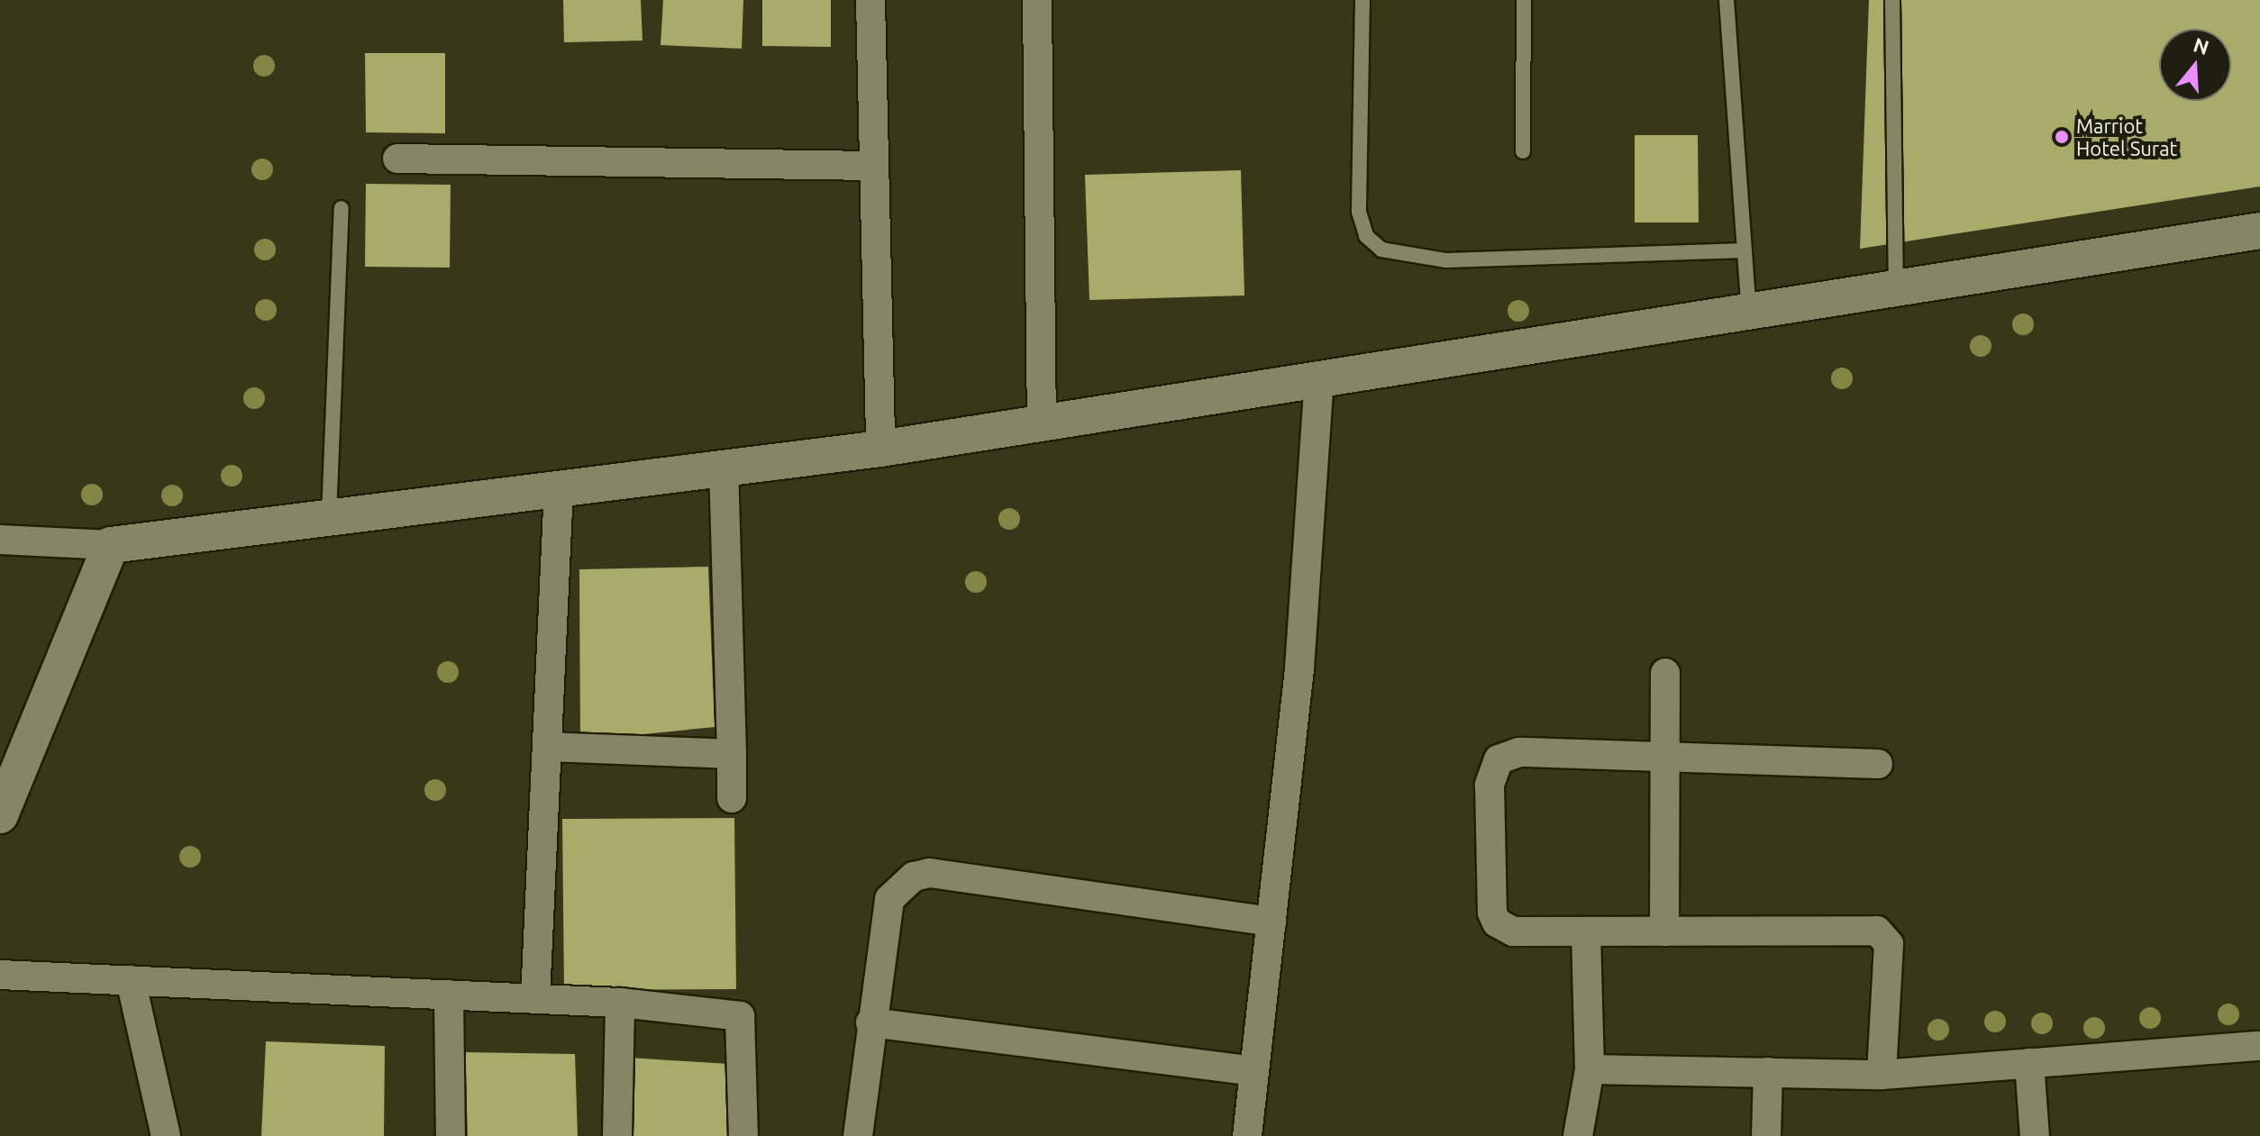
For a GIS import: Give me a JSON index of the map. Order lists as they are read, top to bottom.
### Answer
{
  "places": ["Marriot Hotel Surat"],
  "north": "top"
}
